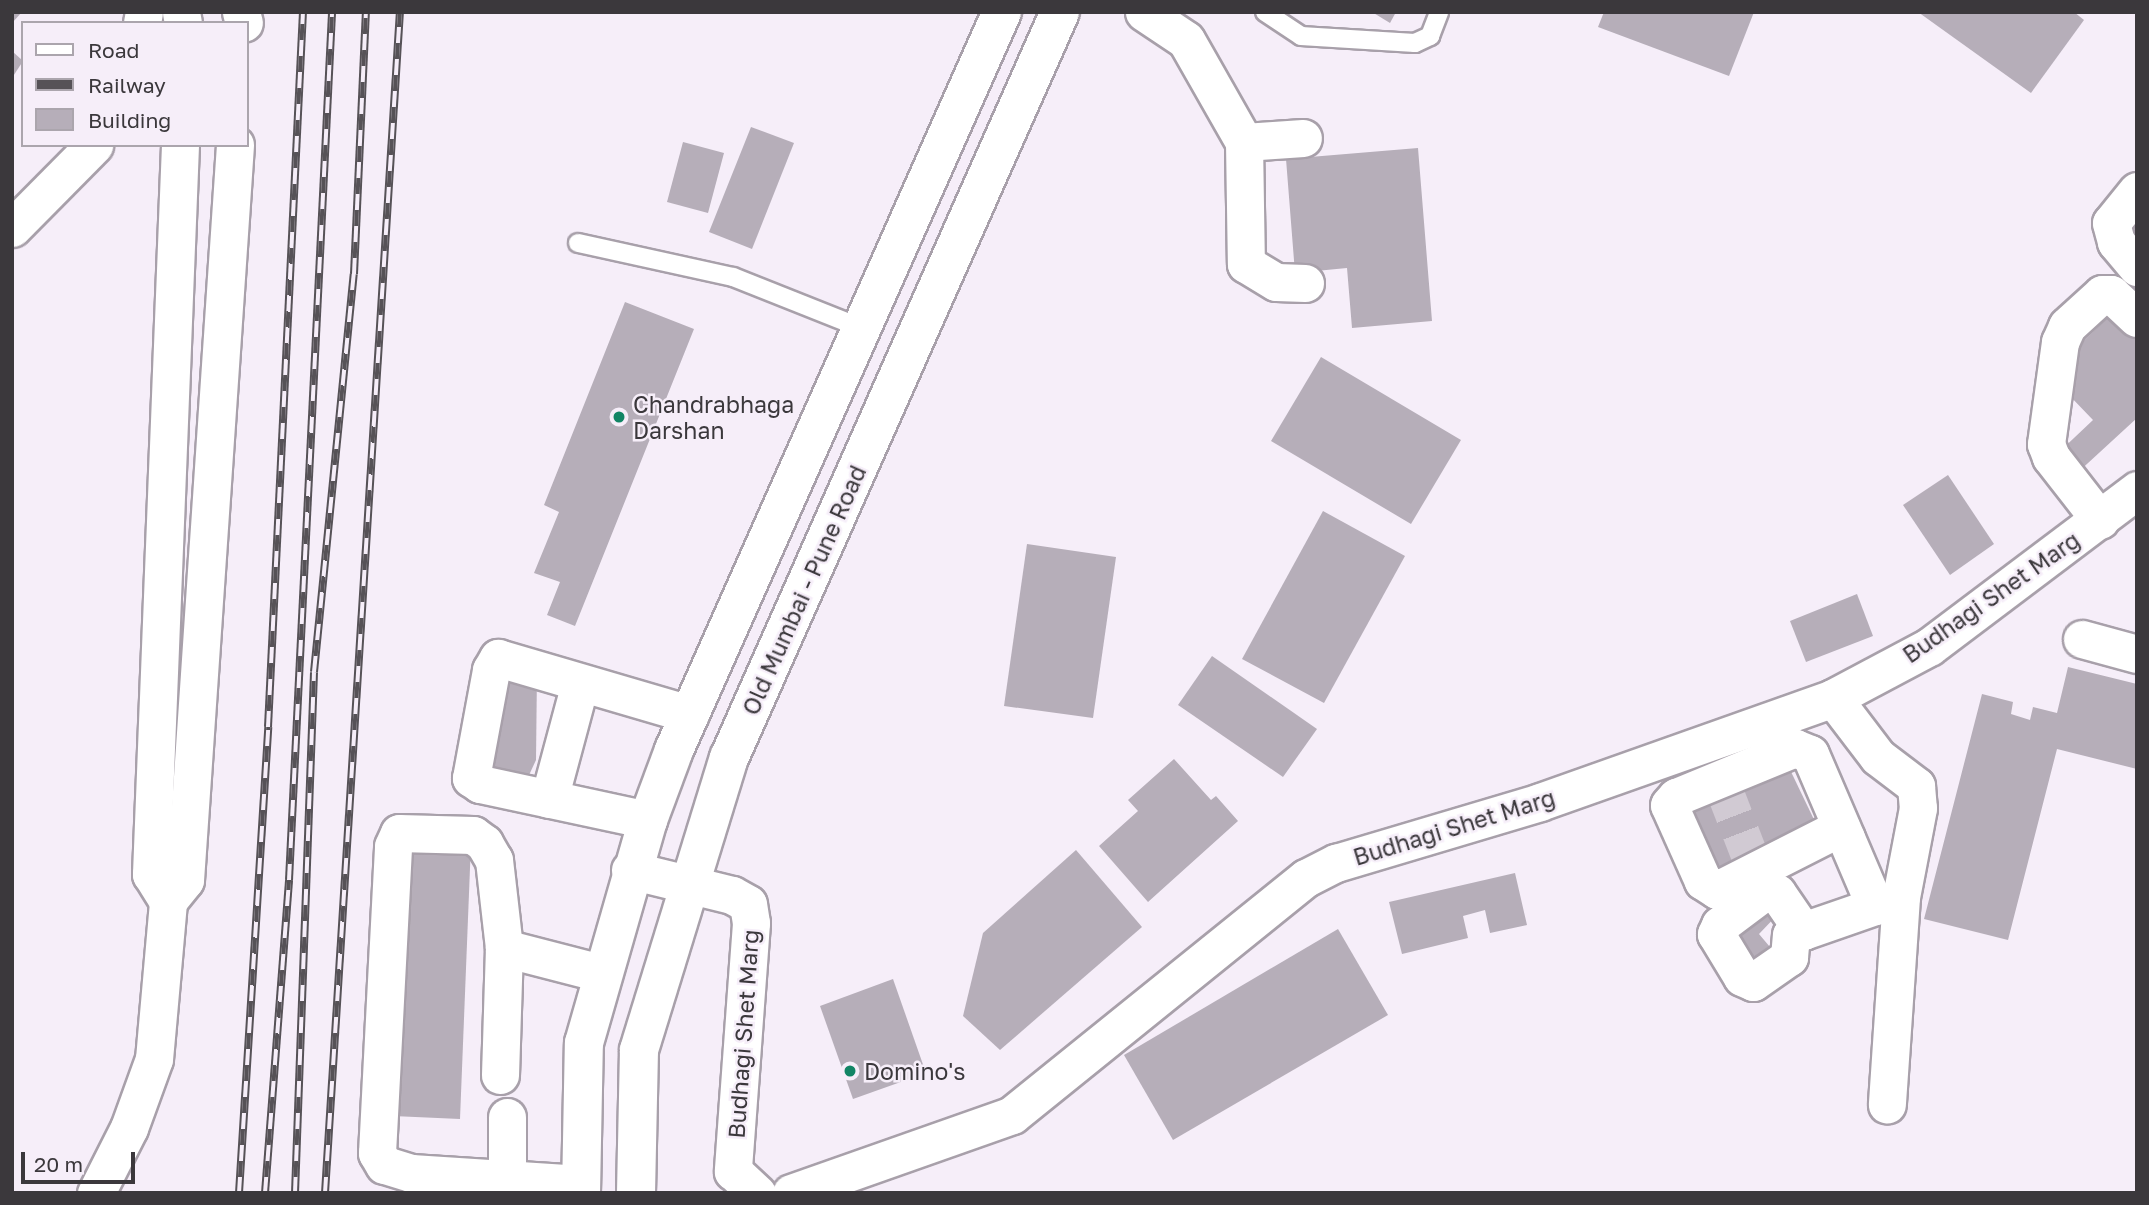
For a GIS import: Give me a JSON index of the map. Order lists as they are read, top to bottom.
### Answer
{
  "streets": {
    "main road": ["Old Mumbai - Pune Road"],
    "street": ["Budhagi Shet Marg"]
  },
  "crossings": [
    ["Old Mumbai - Pune Road", "Budhagi Shet Marg"]
  ],
  "places": ["Chandrabhaga Darshan", "Domino's"],
  "legend": ["Road", "Railway", "Building"],
  "scale_bar": "20 m"
}
